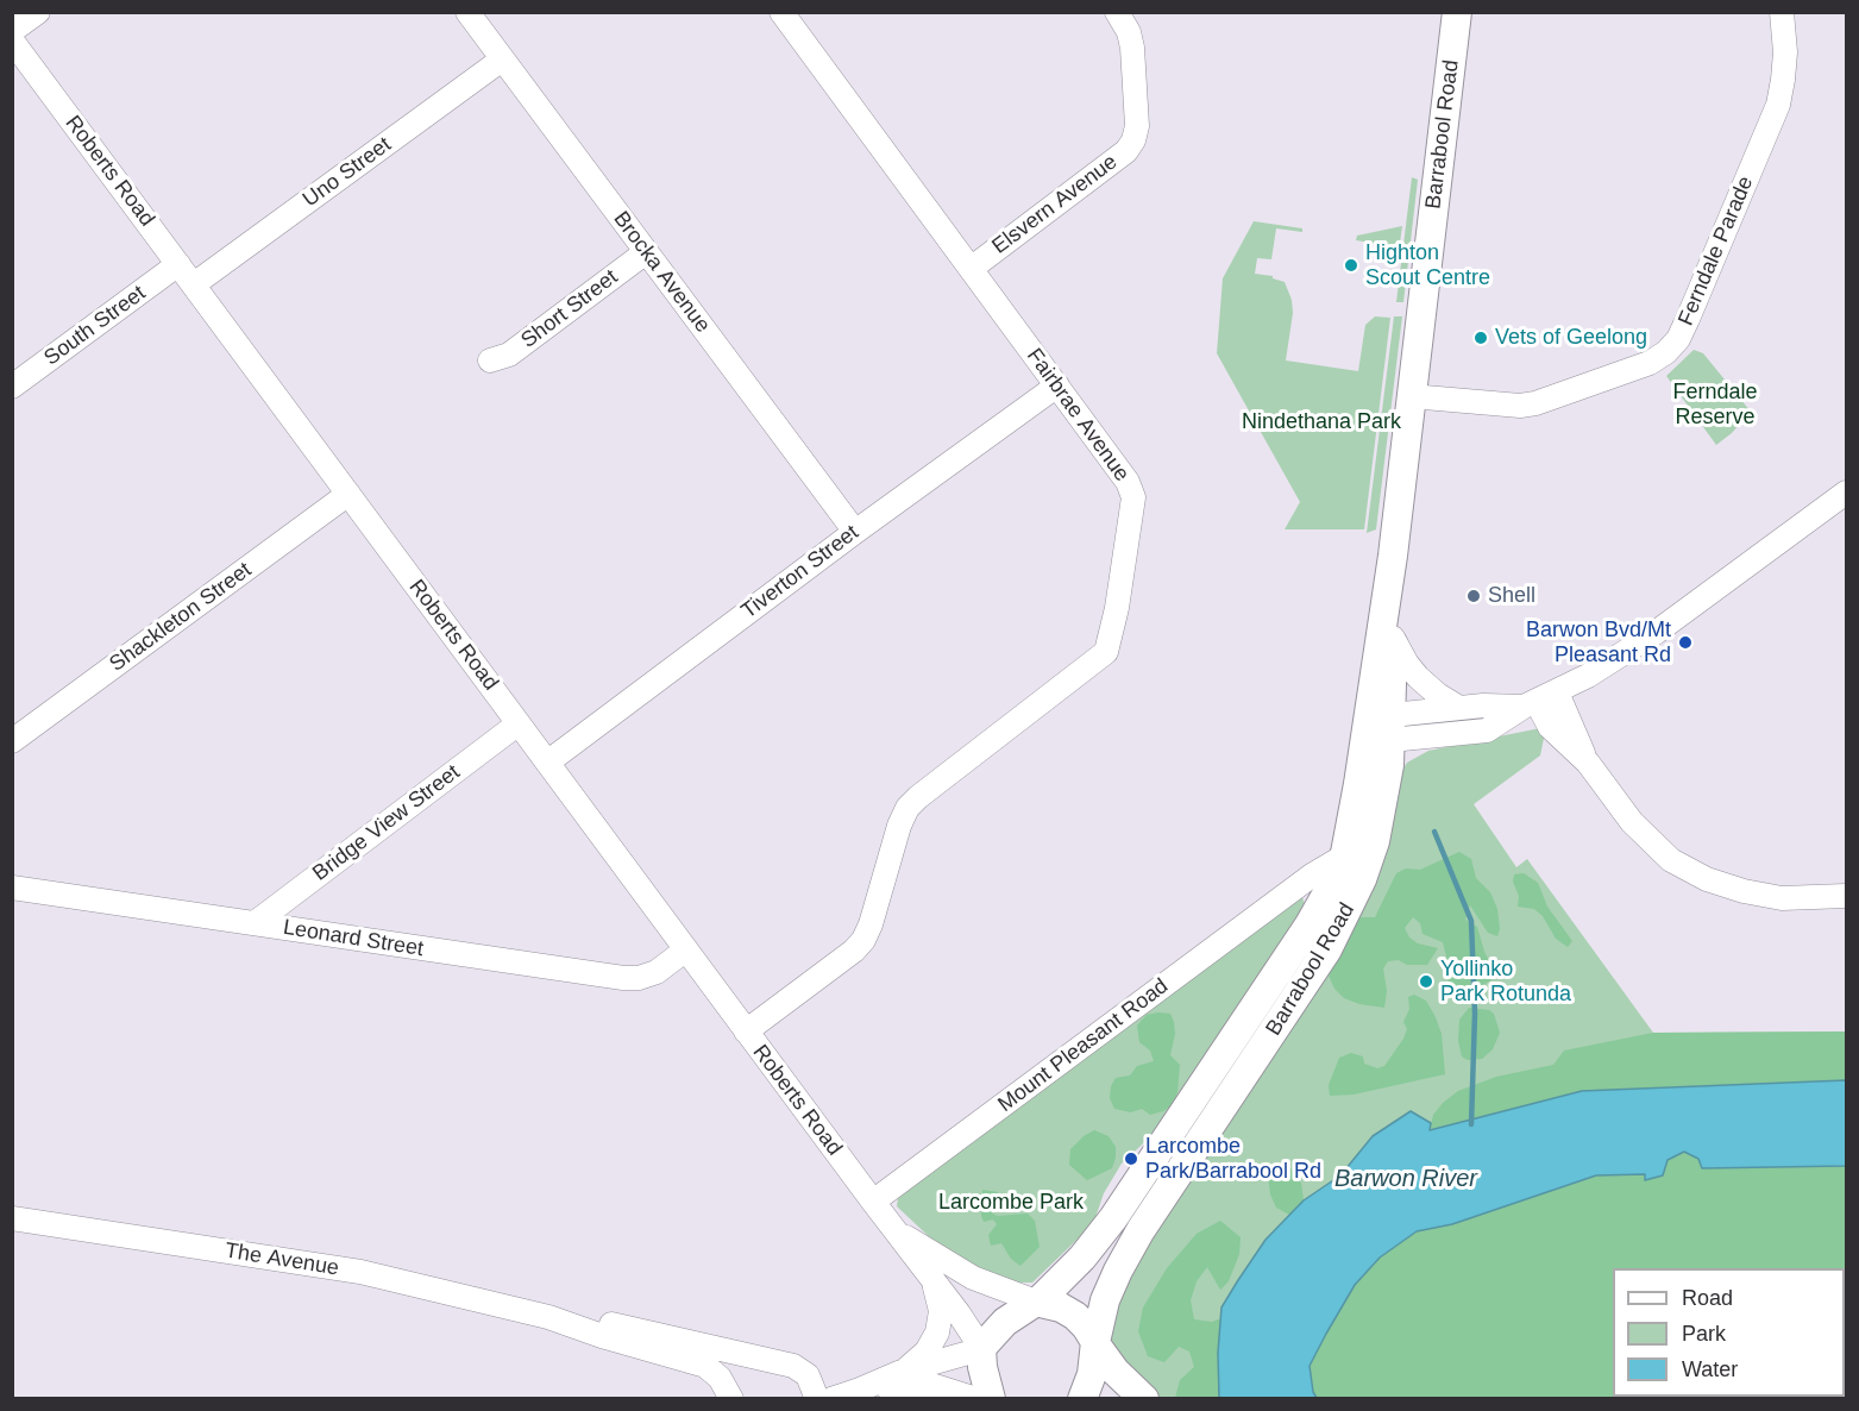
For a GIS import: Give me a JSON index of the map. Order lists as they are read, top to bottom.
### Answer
{
  "streets": {
    "main road": ["Barrabool Road"],
    "street": [
      "Roberts Road",
      "Uno Street",
      "Elsvern Avenue",
      "Ferndale Parade",
      "Brocka Avenue",
      "Short Street",
      "South Street",
      "Fairbrae Avenue",
      "Tiverton Street",
      "Shackleton Street",
      "Bridge View Street",
      "Leonard Street",
      "Mount Pleasant Road",
      "The Avenue"
    ]
  },
  "crossings": [
    ["Barrabool Road", "Roberts Road"],
    ["Barrabool Road", "Ferndale Parade"],
    ["Barrabool Road", "Mount Pleasant Road"],
    ["Roberts Road", "Uno Street"],
    ["Roberts Road", "South Street"],
    ["Roberts Road", "Fairbrae Avenue"],
    ["Roberts Road", "Tiverton Street"],
    ["Roberts Road", "Shackleton Street"],
    ["Roberts Road", "Bridge View Street"],
    ["Roberts Road", "Leonard Street"],
    ["Roberts Road", "Mount Pleasant Road"],
    ["Uno Street", "Brocka Avenue"],
    ["Elsvern Avenue", "Fairbrae Avenue"],
    ["Brocka Avenue", "Short Street"],
    ["Brocka Avenue", "Tiverton Street"],
    ["Fairbrae Avenue", "Tiverton Street"],
    ["Bridge View Street", "Leonard Street"]
  ],
  "water": ["Barwon River"],
  "parks": ["Ferndale Reserve", "Nindethana Park", "Larcombe Park"],
  "places": [
    "Highton Scout Centre",
    "Vets of Geelong",
    "Shell",
    "Barwon Bvd/Mt Pleasant Rd",
    "Yollinko Park Rotunda",
    "Larcombe Park/Barrabool Rd"
  ],
  "legend": ["Road", "Park", "Water"]
}
